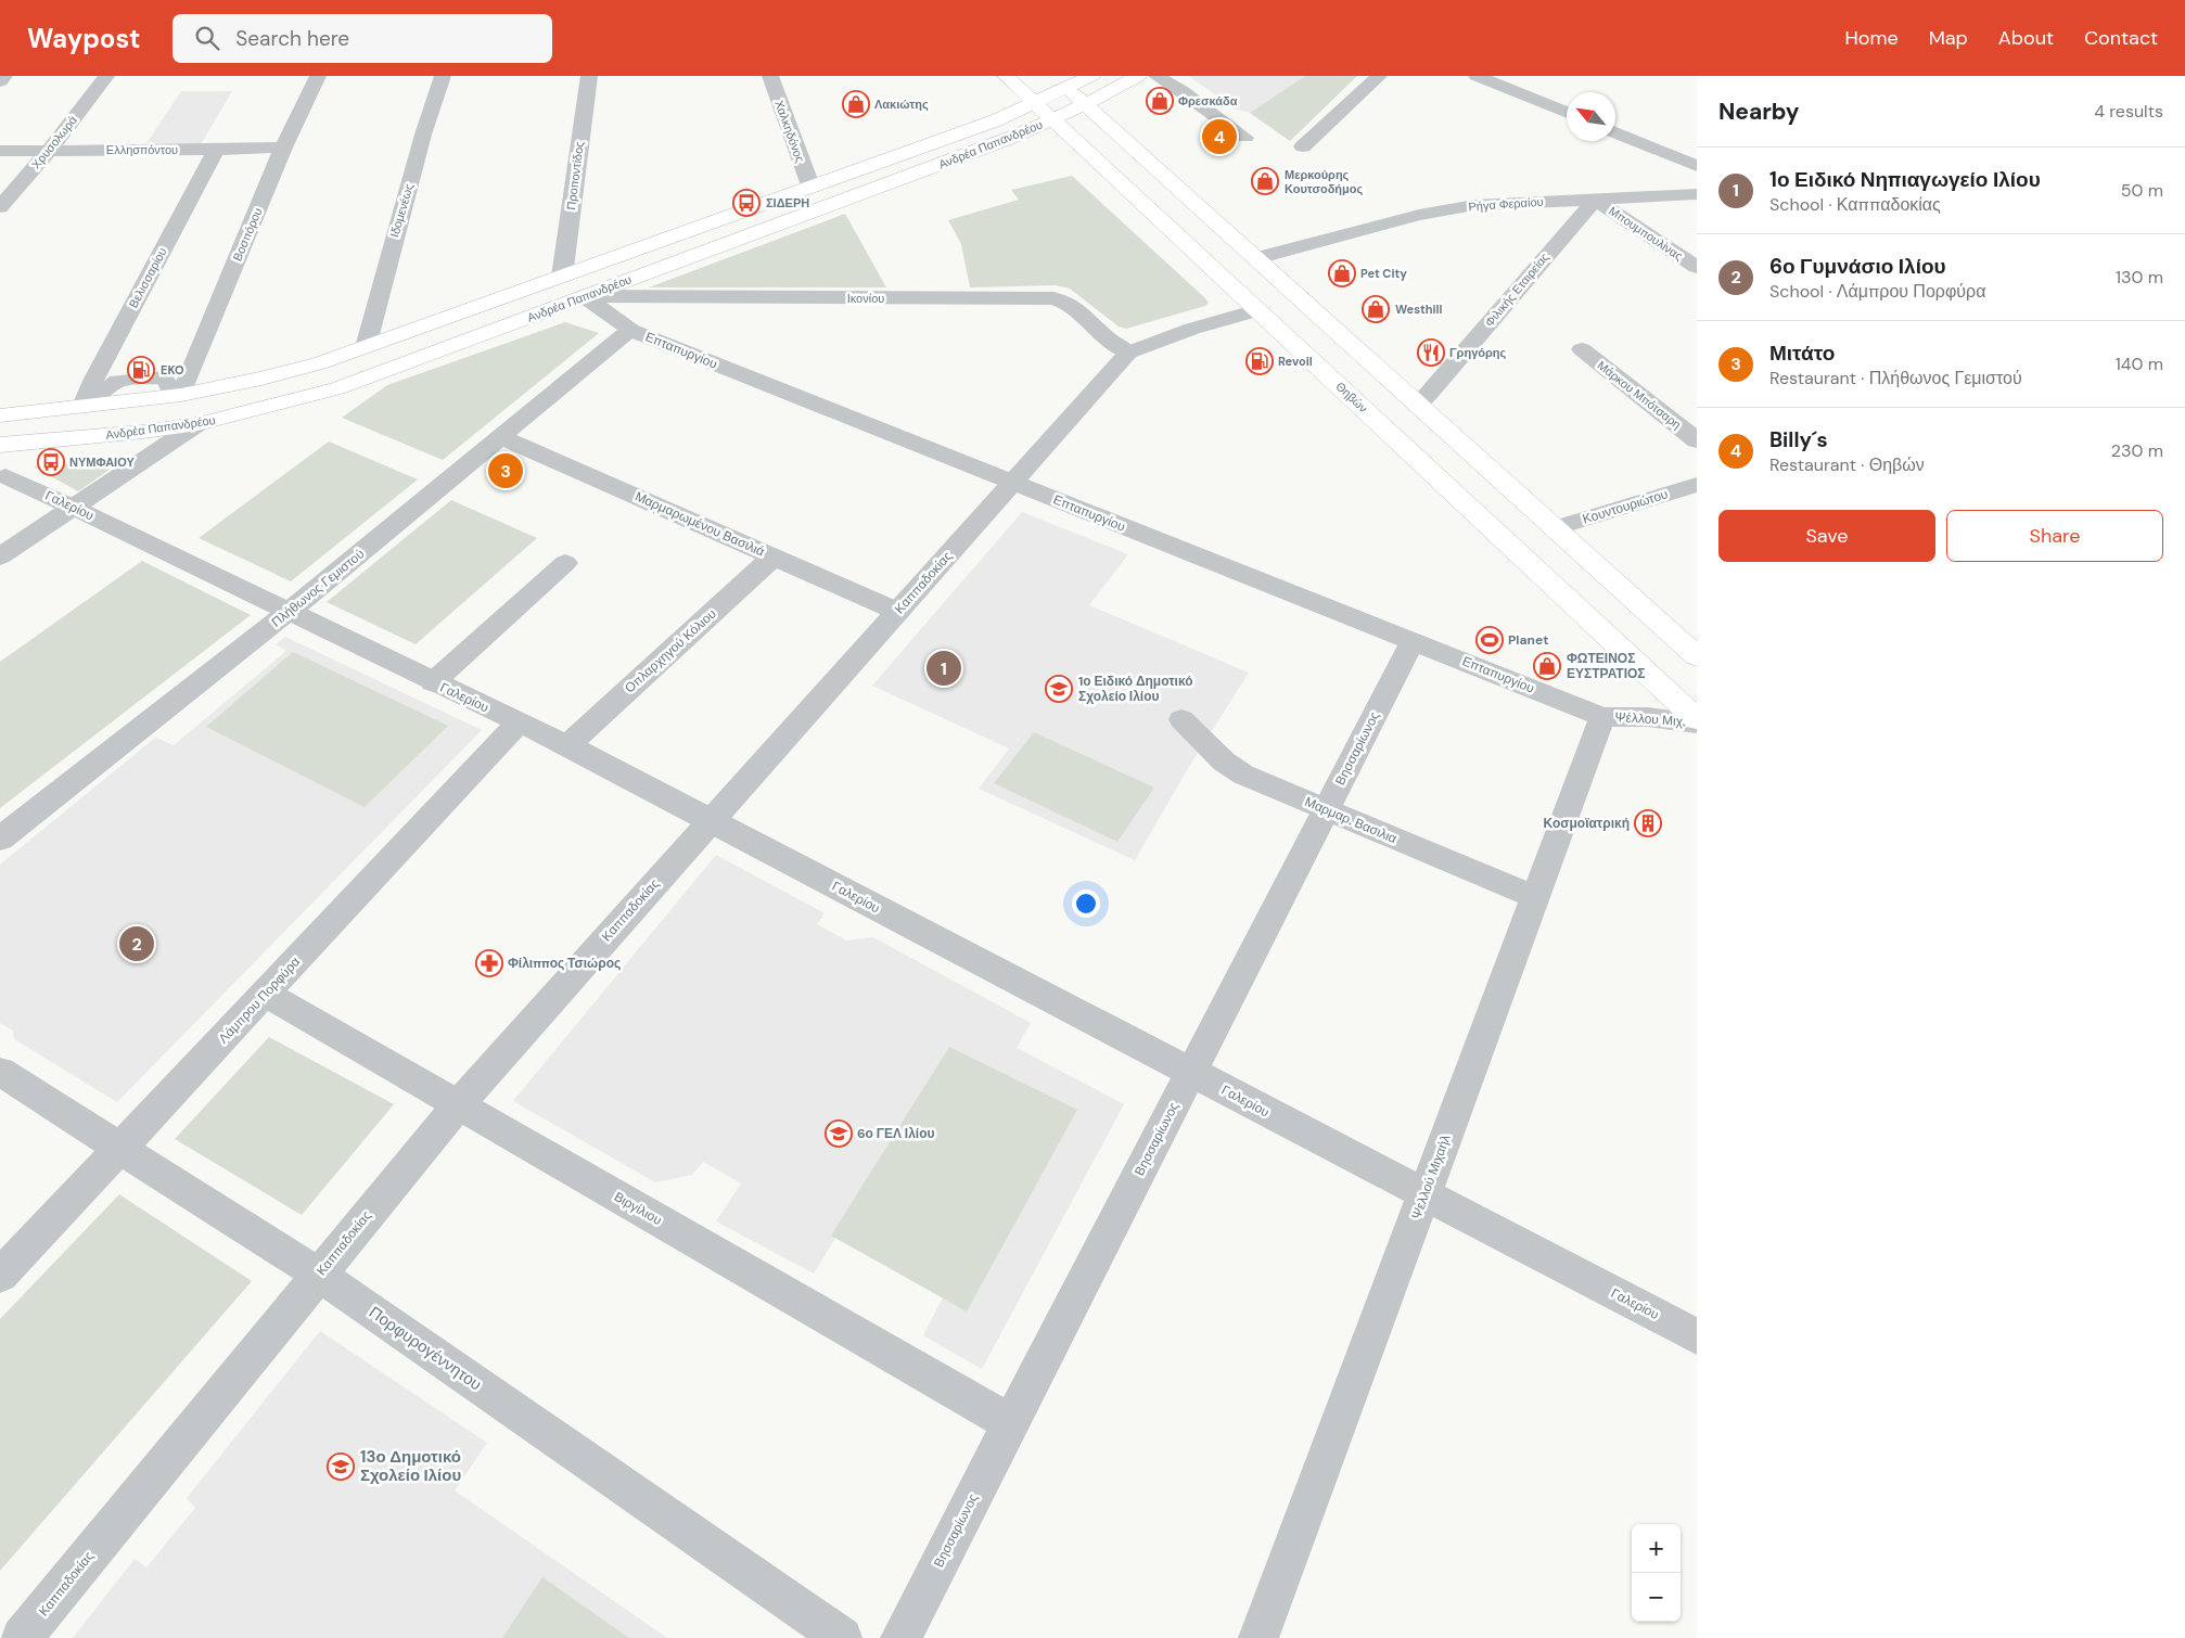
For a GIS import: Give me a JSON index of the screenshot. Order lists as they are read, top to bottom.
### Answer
{
  "streets": {
    "main road": ["Ανδρέα Παπανδρέου", "Θηβών"],
    "street": [
      "Χαλκηδόνος",
      "Χρυσολωρά",
      "Ελλησπόντου",
      "Προποντίδος",
      "Ρήγα Φεραίου",
      "Ιδομενέως",
      "Μπουμπουλίνας",
      "Βοσπόρου",
      "Βελισσαρίου",
      "Φιλικής Εταιρείας",
      "Ικονίου",
      "Επταπυργίου",
      "Μάρκου Μπότσαρη",
      "Γαλερίου",
      "Κουντουριώτου",
      "Μαρμαρωμένου Βασιλιά",
      "Καππαδοκίας",
      "Πλήθωνος Γεμιστού",
      "Οπλαρχηγού Κόλιου",
      "Ψέλλου Μιχ.",
      "Βησσαρίωνος",
      "Μαρμαρ. Βασιλια",
      "Λάμπρου Πορφύρα",
      "Ψελλού Μιχαήλ",
      "Βιργίλιου",
      "Πορφυρογέννητου"
    ]
  },
  "crossings": [
    ["Χαλκηδόνος", "Ανδρέα Παπανδρέου"],
    ["Χρυσολωρά", "Ελλησπόντου"],
    ["Ανδρέα Παπανδρέου", "Προποντίδος"],
    ["Ανδρέα Παπανδρέου", "Ιδομενέως"],
    ["Ανδρέα Παπανδρέου", "Βοσπόρου"],
    ["Ανδρέα Παπανδρέου", "Βελισσαρίου"],
    ["Ανδρέα Παπανδρέου", "Ικονίου"],
    ["Ανδρέα Παπανδρέου", "Επταπυργίου"],
    ["Ανδρέα Παπανδρέου", "Θηβών"],
    ["Ελλησπόντου", "Βοσπόρου"],
    ["Ελλησπόντου", "Βελισσαρίου"],
    ["Ρήγα Φεραίου", "Μπουμπουλίνας"],
    ["Ρήγα Φεραίου", "Φιλικής Εταιρείας"],
    ["Μπουμπουλίνας", "Φιλικής Εταιρείας"],
    ["Ικονίου", "Επταπυργίου"],
    ["Ικονίου", "Καππαδοκίας"],
    ["Επταπυργίου", "Καππαδοκίας"],
    ["Επταπυργίου", "Πλήθωνος Γεμιστού"],
    ["Επταπυργίου", "Ψέλλου Μιχ."],
    ["Επταπυργίου", "Βησσαρίωνος"],
    ["Επταπυργίου", "Ψελλού Μιχαήλ"],
    ["Θηβών", "Καππαδοκίας"],
    ["Γαλερίου", "Καππαδοκίας"],
    ["Γαλερίου", "Πλήθωνος Γεμιστού"],
    ["Γαλερίου", "Οπλαρχηγού Κόλιου"],
    ["Γαλερίου", "Βησσαρίωνος"],
    ["Γαλερίου", "Λάμπρου Πορφύρα"],
    ["Γαλερίου", "Ψελλού Μιχαήλ"],
    ["Μαρμαρωμένου Βασιλιά", "Καππαδοκίας"],
    ["Μαρμαρωμένου Βασιλιά", "Πλήθωνος Γεμιστού"],
    ["Μαρμαρωμένου Βασιλιά", "Οπλαρχηγού Κόλιου"],
    ["Καππαδοκίας", "Βιργίλιου"],
    ["Καππαδοκίας", "Πορφυρογέννητου"],
    ["Ψέλλου Μιχ.", "Ψελλού Μιχαήλ"],
    ["Βησσαρίωνος", "Μαρμαρ. Βασιλια"],
    ["Βησσαρίωνος", "Βιργίλιου"],
    ["Μαρμαρ. Βασιλια", "Ψελλού Μιχαήλ"],
    ["Λάμπρου Πορφύρα", "Βιργίλιου"],
    ["Λάμπρου Πορφύρα", "Πορφυρογέννητου"]
  ],
  "places": {
    "shop": [
      "Φρεσκάδα",
      "Λακιώτης",
      "Μερκούρης Κουτσοδήμος",
      "Pet City",
      "Westhill",
      "ΦΩΤΕΙΝΟΣ ΕΥΣΤΡΑΤΙΟΣ"
    ],
    "bus stop": ["ΣΙΔΕΡΗ", "ΝΥΜΦΑΙΟΥ"],
    "restaurant": ["Γρηγόρης"],
    "fuel station": ["Revoil", "EKO"],
    "sports": ["Planet"],
    "school or university": ["1ο Ειδικό Δημοτικό Σχολείο Ιλίου", "6ο ΓΕΛ Ιλίου", "13ο Δημοτικό Σχολείο Ιλίου"],
    "building": ["Κοσμοϊατρική"],
    "pharmacy": ["Φίλιππος Τσιώρος"]
  },
  "north": "top left",
  "page": {
    "header": "Waypost",
    "search": "Search here",
    "nav": [
      "Home",
      "Map",
      "About",
      "Contact"
    ],
    "heading": ["Nearby", "4 results"],
    "pins": [
      "4",
      "3",
      "1",
      "2"
    ],
    "list": [
      {
        "mark": "1",
        "name": "1ο Ειδικό Νηπιαγωγείο Ιλίου",
        "note": "School · Καππαδοκίας",
        "value": "50 m"
      },
      {
        "mark": "2",
        "name": "6ο Γυμνάσιο Ιλίου",
        "note": "School · Λάμπρου Πορφύρα",
        "value": "130 m"
      },
      {
        "mark": "3",
        "name": "Μιτάτο",
        "note": "Restaurant · Πλήθωνος Γεμιστού",
        "value": "140 m"
      },
      {
        "mark": "4",
        "name": "Billy´s",
        "note": "Restaurant · Θηβών",
        "value": "230 m"
      }
    ],
    "buttons": ["Save", "Share"],
    "map_buttons": ["+", "−"]
  }
}
